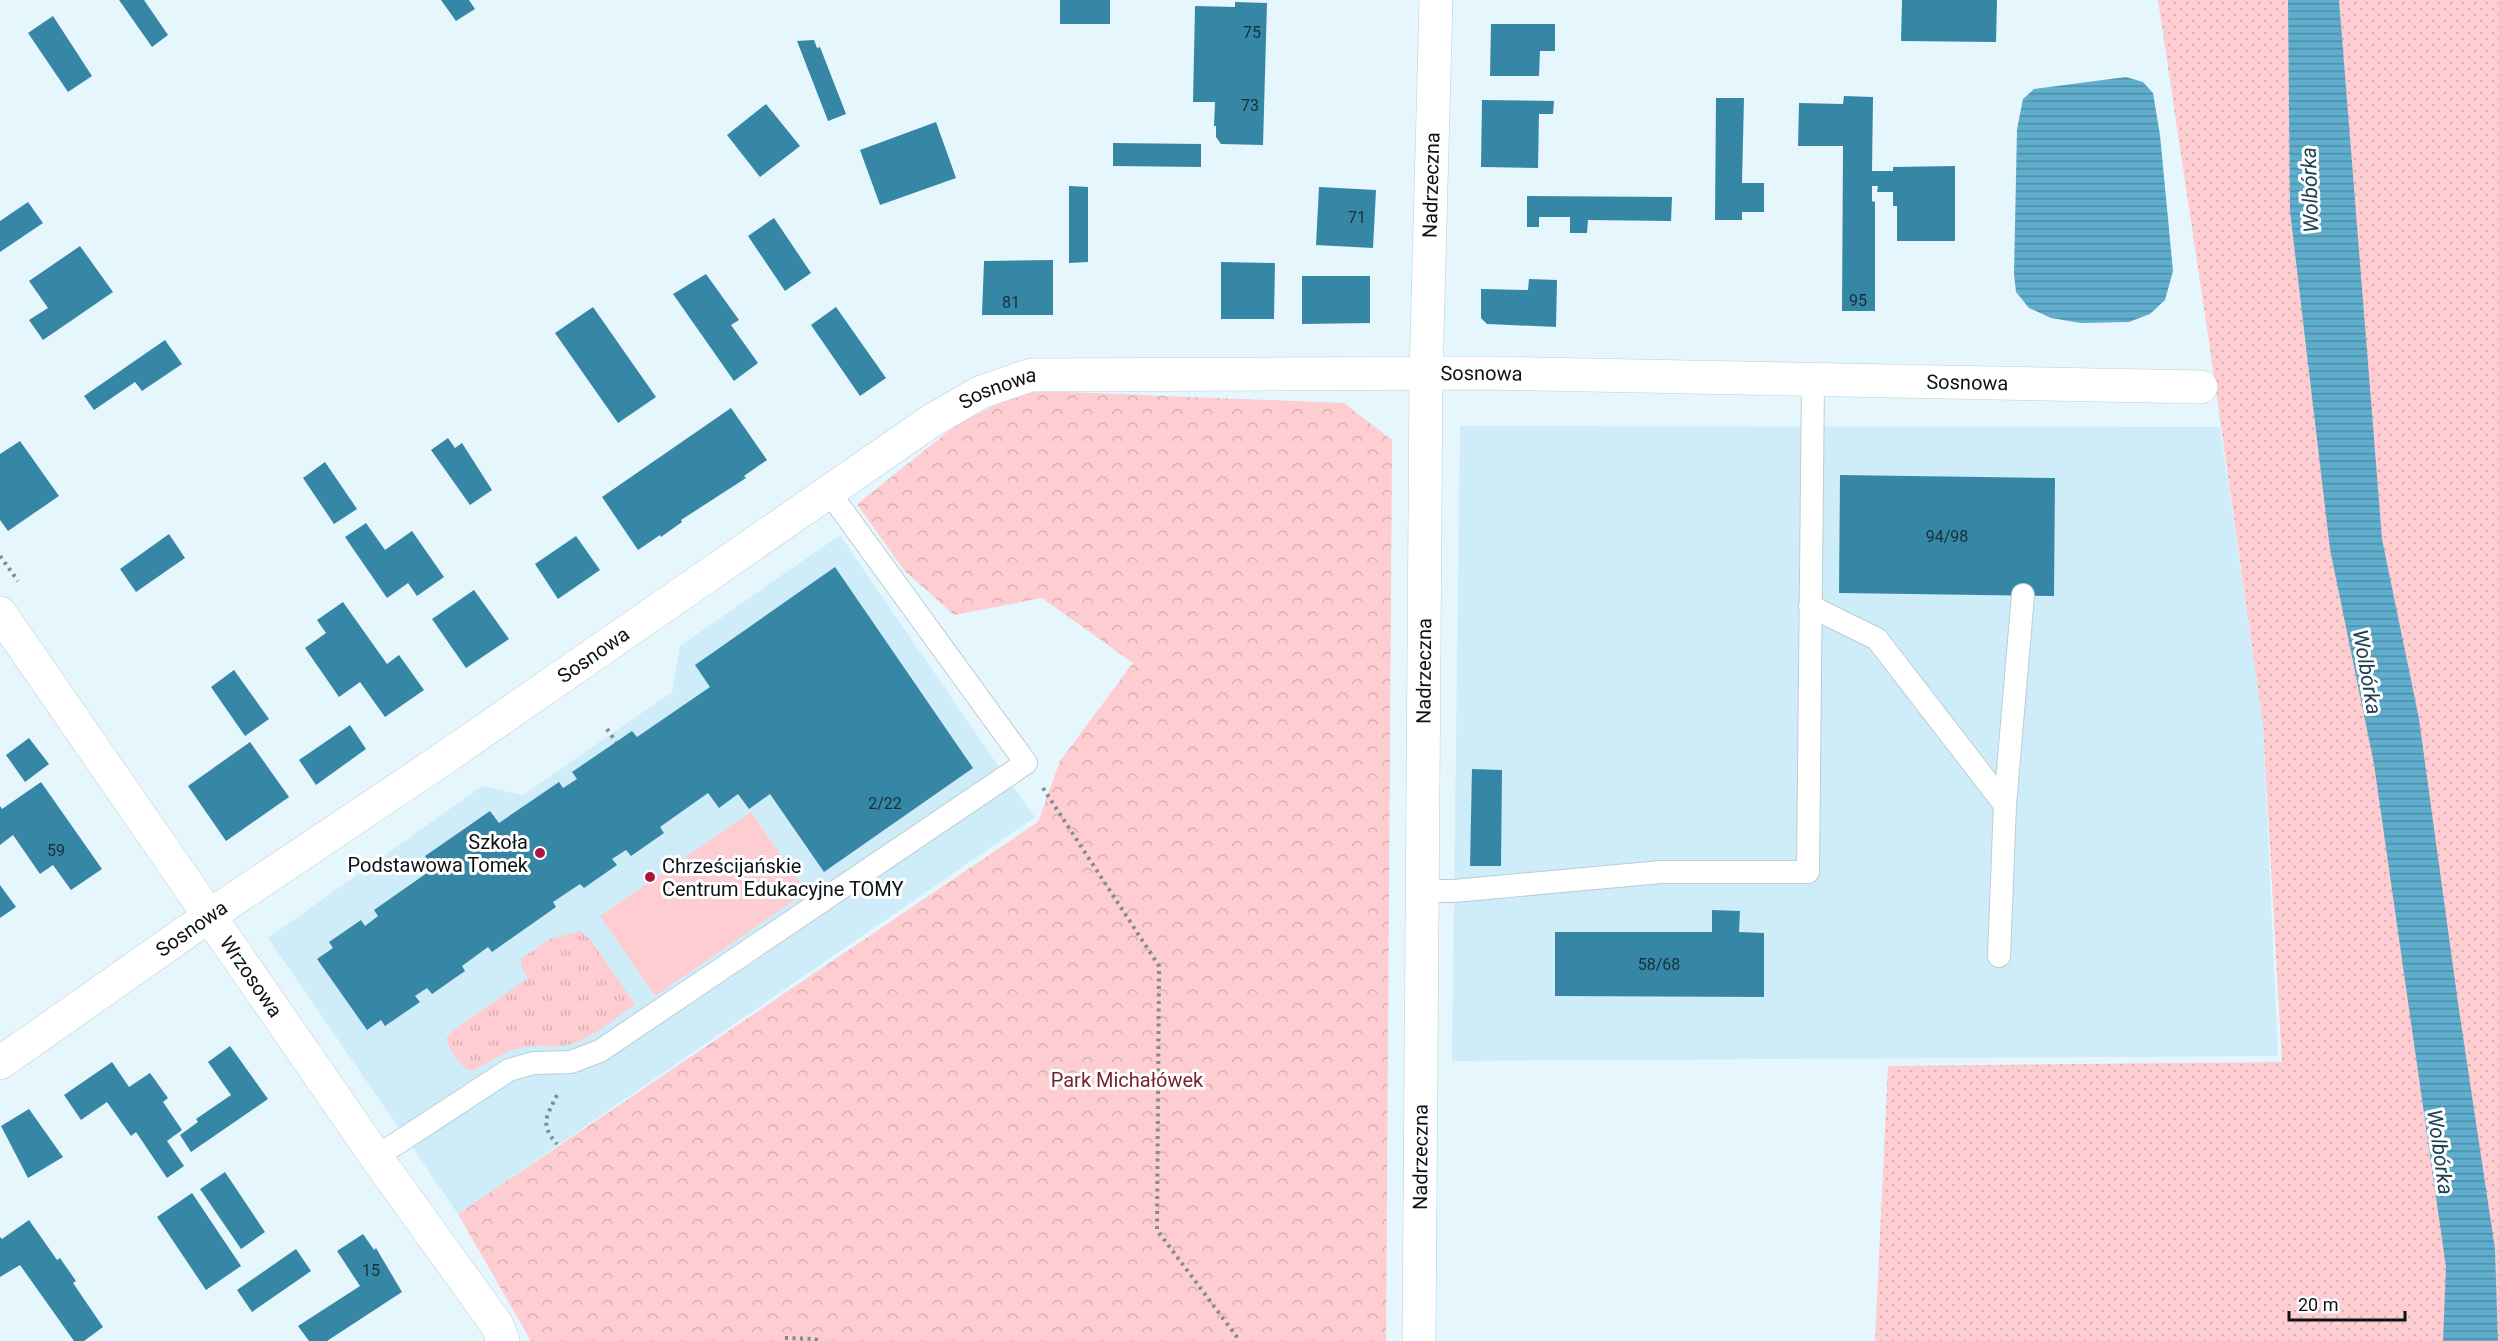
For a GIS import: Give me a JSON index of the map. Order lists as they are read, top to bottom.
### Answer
{
  "streets": {
    "street": ["Nadrzeczna", "Sosnowa", "Wrzosowa"]
  },
  "crossings": [
    ["Nadrzeczna", "Sosnowa"],
    ["Sosnowa", "Wrzosowa"]
  ],
  "water": ["Wolbórka"],
  "parks": ["Park Michałówek"],
  "places": ["Szkoła Podstawowa Tomek", "Chrześcijańskie Centrum Edukacyjne TOMY"],
  "house_numbers": [
    "75",
    "73",
    "71",
    "95",
    "81",
    "94/98",
    "2/22",
    "59",
    "58/68",
    "15"
  ],
  "scale_bar": "20 m"
}
